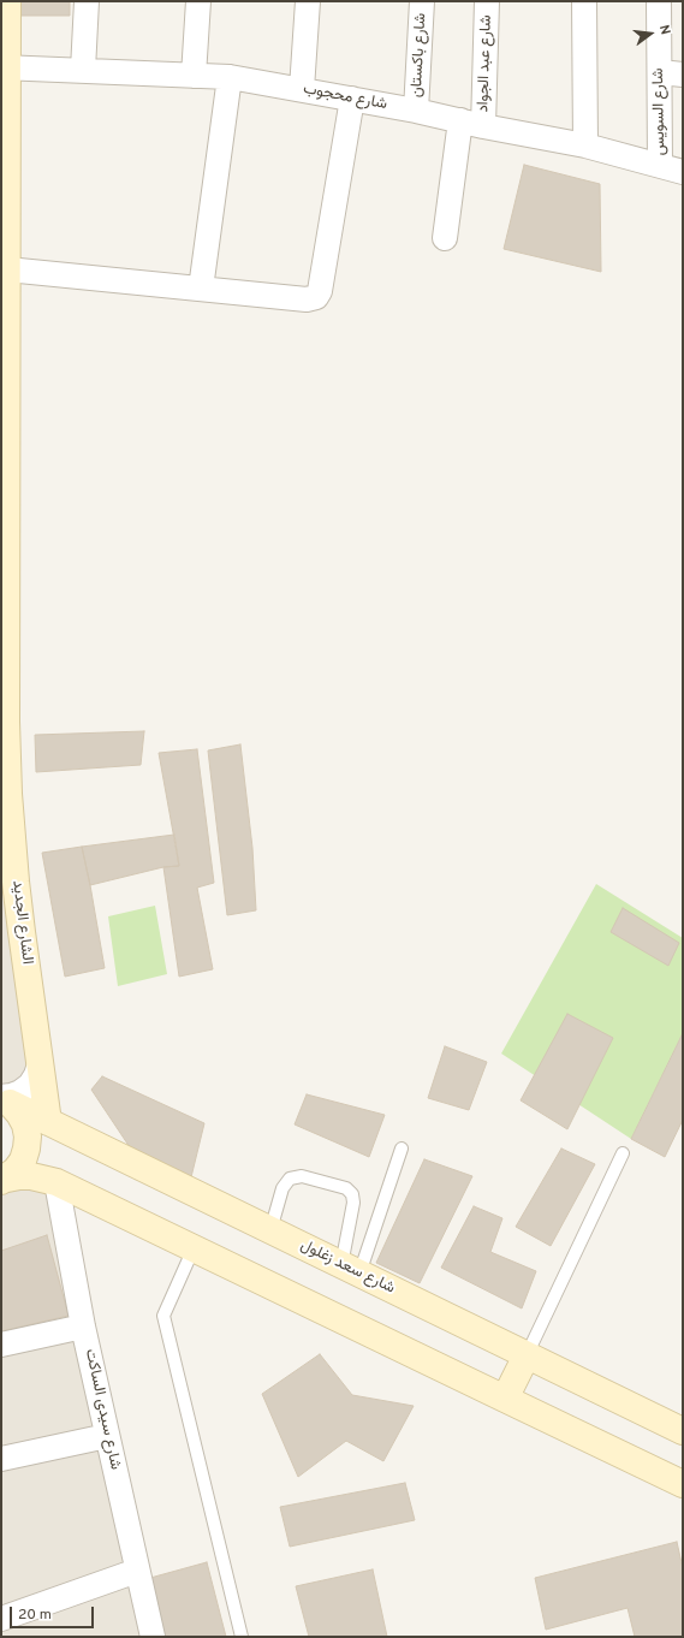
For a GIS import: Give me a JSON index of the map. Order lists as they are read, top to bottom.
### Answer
{
  "streets": {
    "main road": ["الشارع الجديد", "شارع سعد زغلول"],
    "street": [
      "شارع باكستان",
      "شارع عبد الجواد",
      "شارع محجوب",
      "شارع السويس",
      "شارع سيدى الساكت"
    ]
  },
  "crossings": [
    ["شارع باكستان", "شارع محجوب"],
    ["شارع عبد الجواد", "شارع محجوب"],
    ["شارع محجوب", "شارع السويس"],
    ["شارع محجوب", "الشارع الجديد"],
    ["الشارع الجديد", "شارع سعد زغلول"]
  ],
  "scale_bar": "20 m",
  "north": "right"
}
